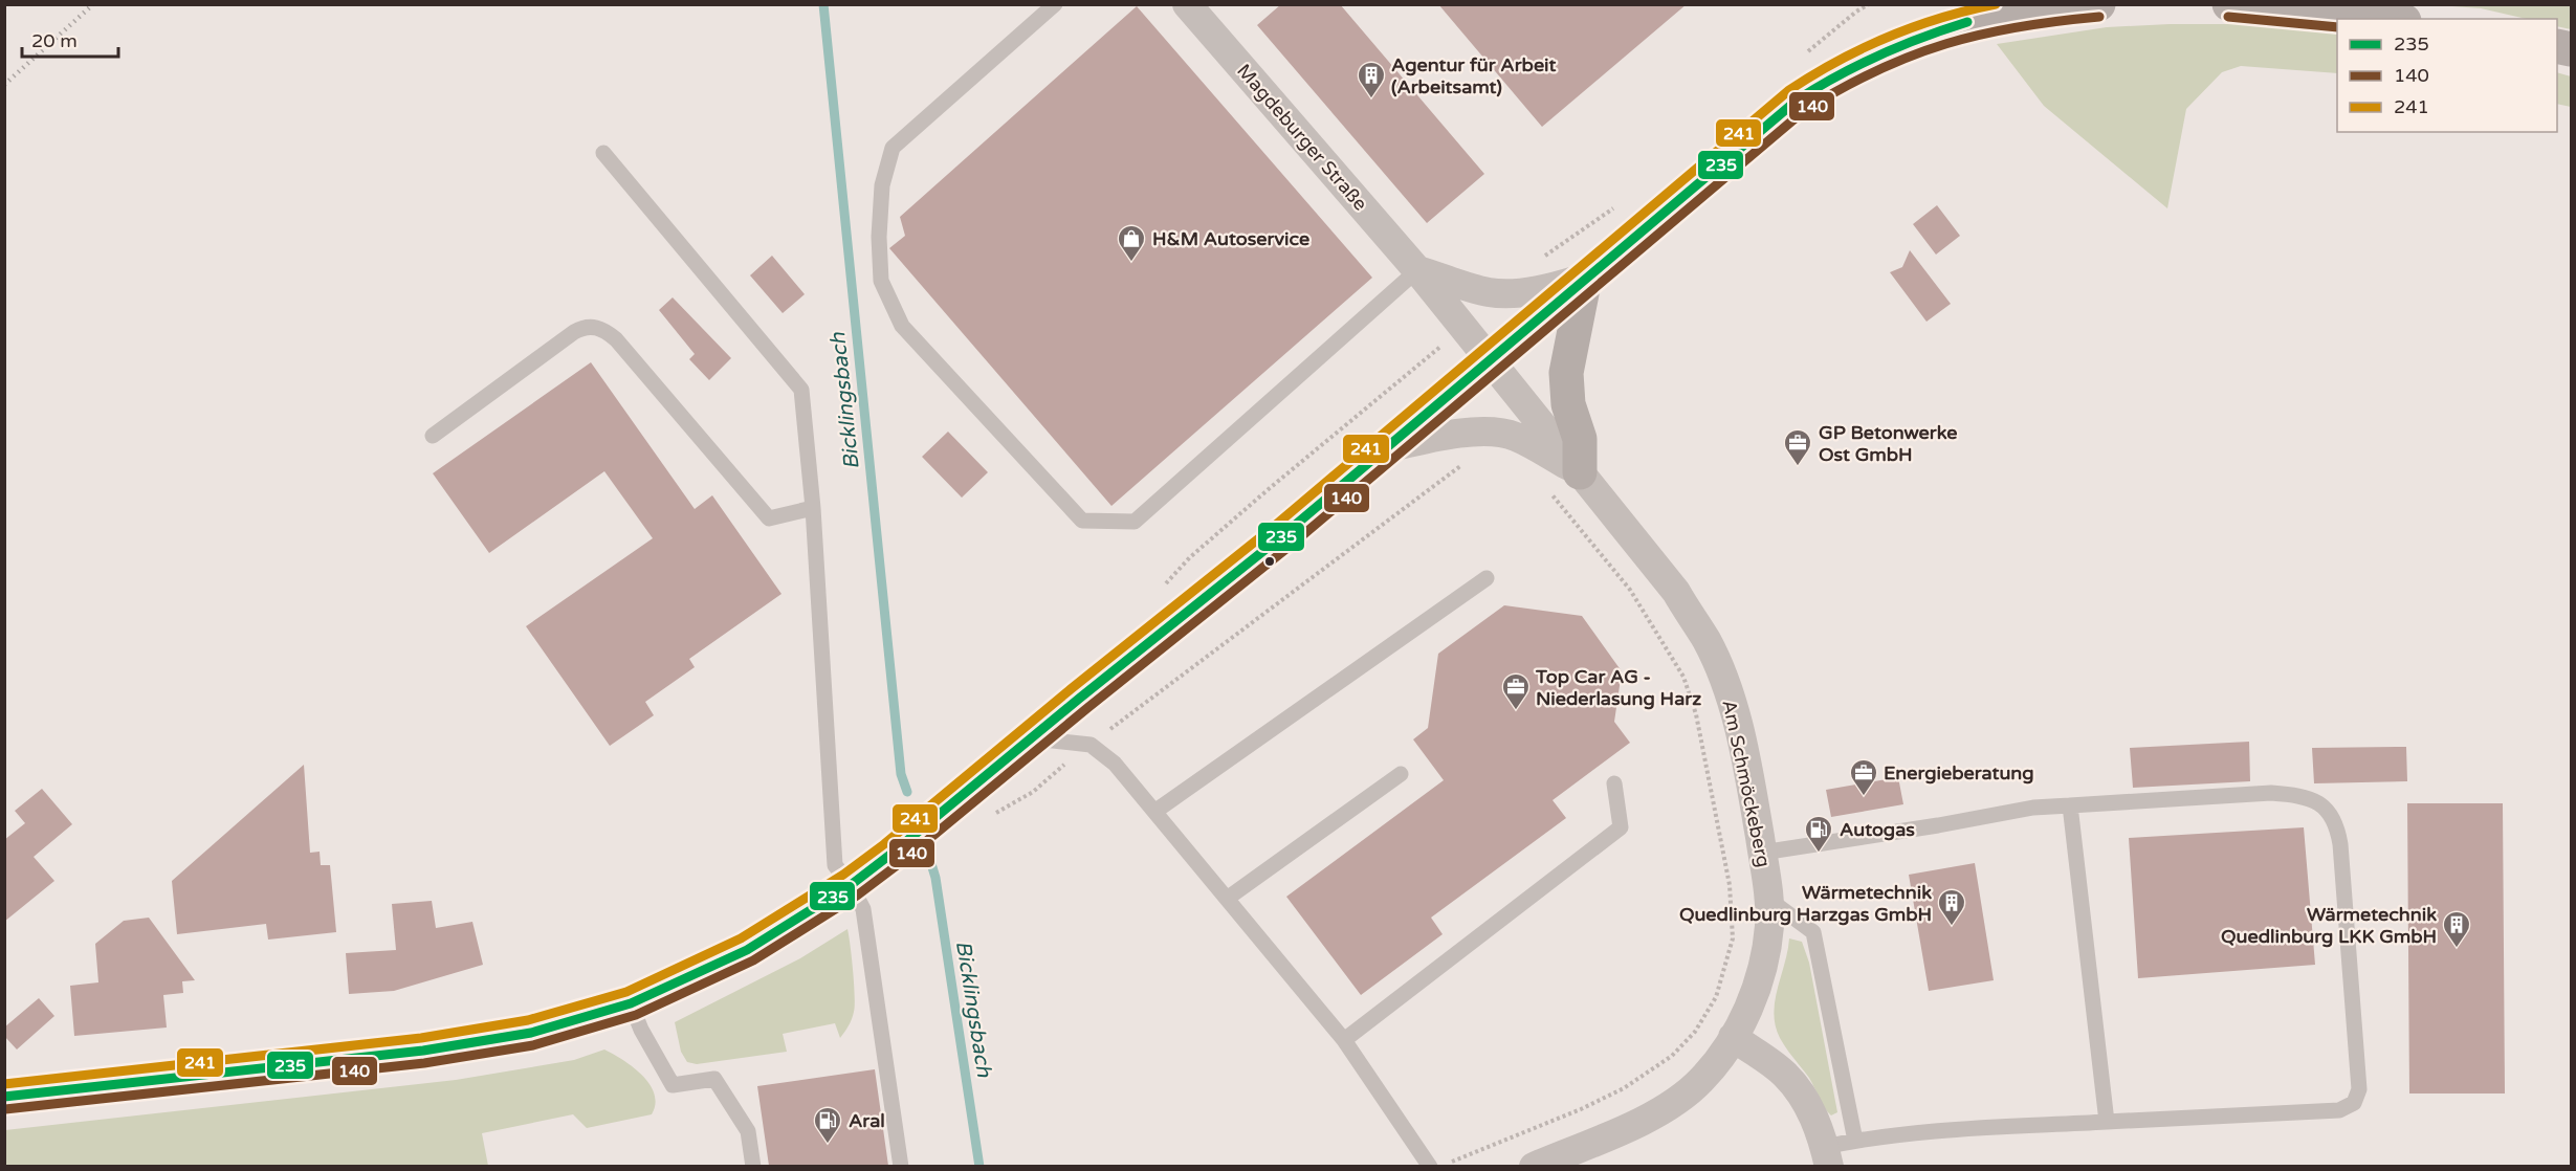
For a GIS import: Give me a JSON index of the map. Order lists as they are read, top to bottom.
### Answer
{
  "streets": {
    "street": ["Magdeburger Straße", "Am Schmöckeberg"]
  },
  "crossings": [
    ["Magdeburger Straße", "Am Schmöckeberg"]
  ],
  "water": ["Bicklingsbach"],
  "places": {
    "building": ["Agentur für Arbeit (Arbeitsamt)", "Wärmetechnik Quedlinburg Harzgas GmbH", "Wärmetechnik Quedlinburg LKK GmbH"],
    "shop": ["H&M Autoservice"],
    "office": ["GP Betonwerke Ost GmbH", "Top Car AG - Niederlasung Harz", "Energieberatung"],
    "fuel station": ["Autogas", "Aral"]
  },
  "lines": ["transit line 241", "transit line 140", "transit line 235"],
  "legend": ["235", "140", "241"],
  "scale_bar": "20 m"
}
